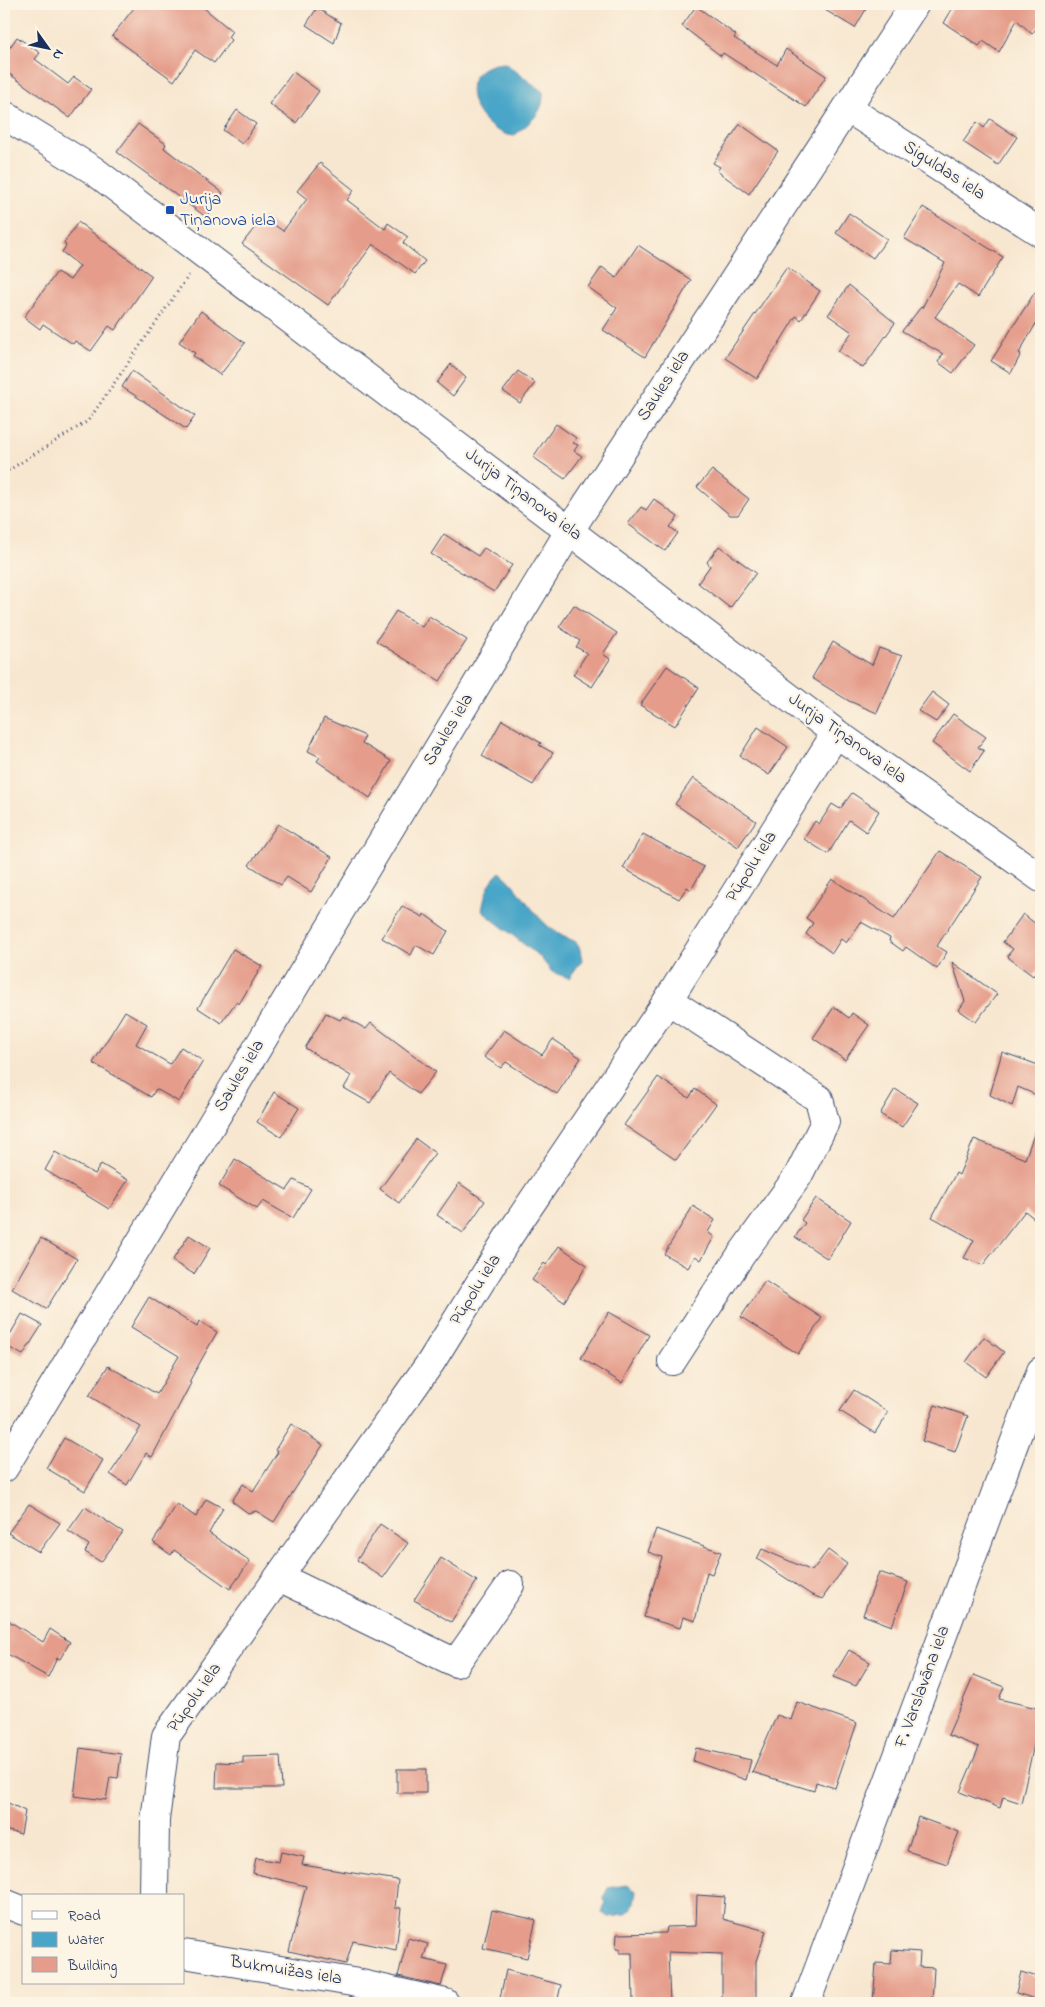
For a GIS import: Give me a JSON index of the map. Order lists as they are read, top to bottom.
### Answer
{
  "streets": {
    "street": [
      "Siguldas iela",
      "Saules iela",
      "Jurija Tiņanova iela",
      "Pūpolu iela",
      "F. Varslavāna iela",
      "Bukmuižas iela"
    ]
  },
  "crossings": [
    ["Siguldas iela", "Saules iela"],
    ["Saules iela", "Jurija Tiņanova iela"],
    ["Jurija Tiņanova iela", "Pūpolu iela"]
  ],
  "places": {
    "transit": ["Jurija Tiņanova iela"]
  },
  "legend": ["Road", "Water", "Building"],
  "north": "bottom right"
}
